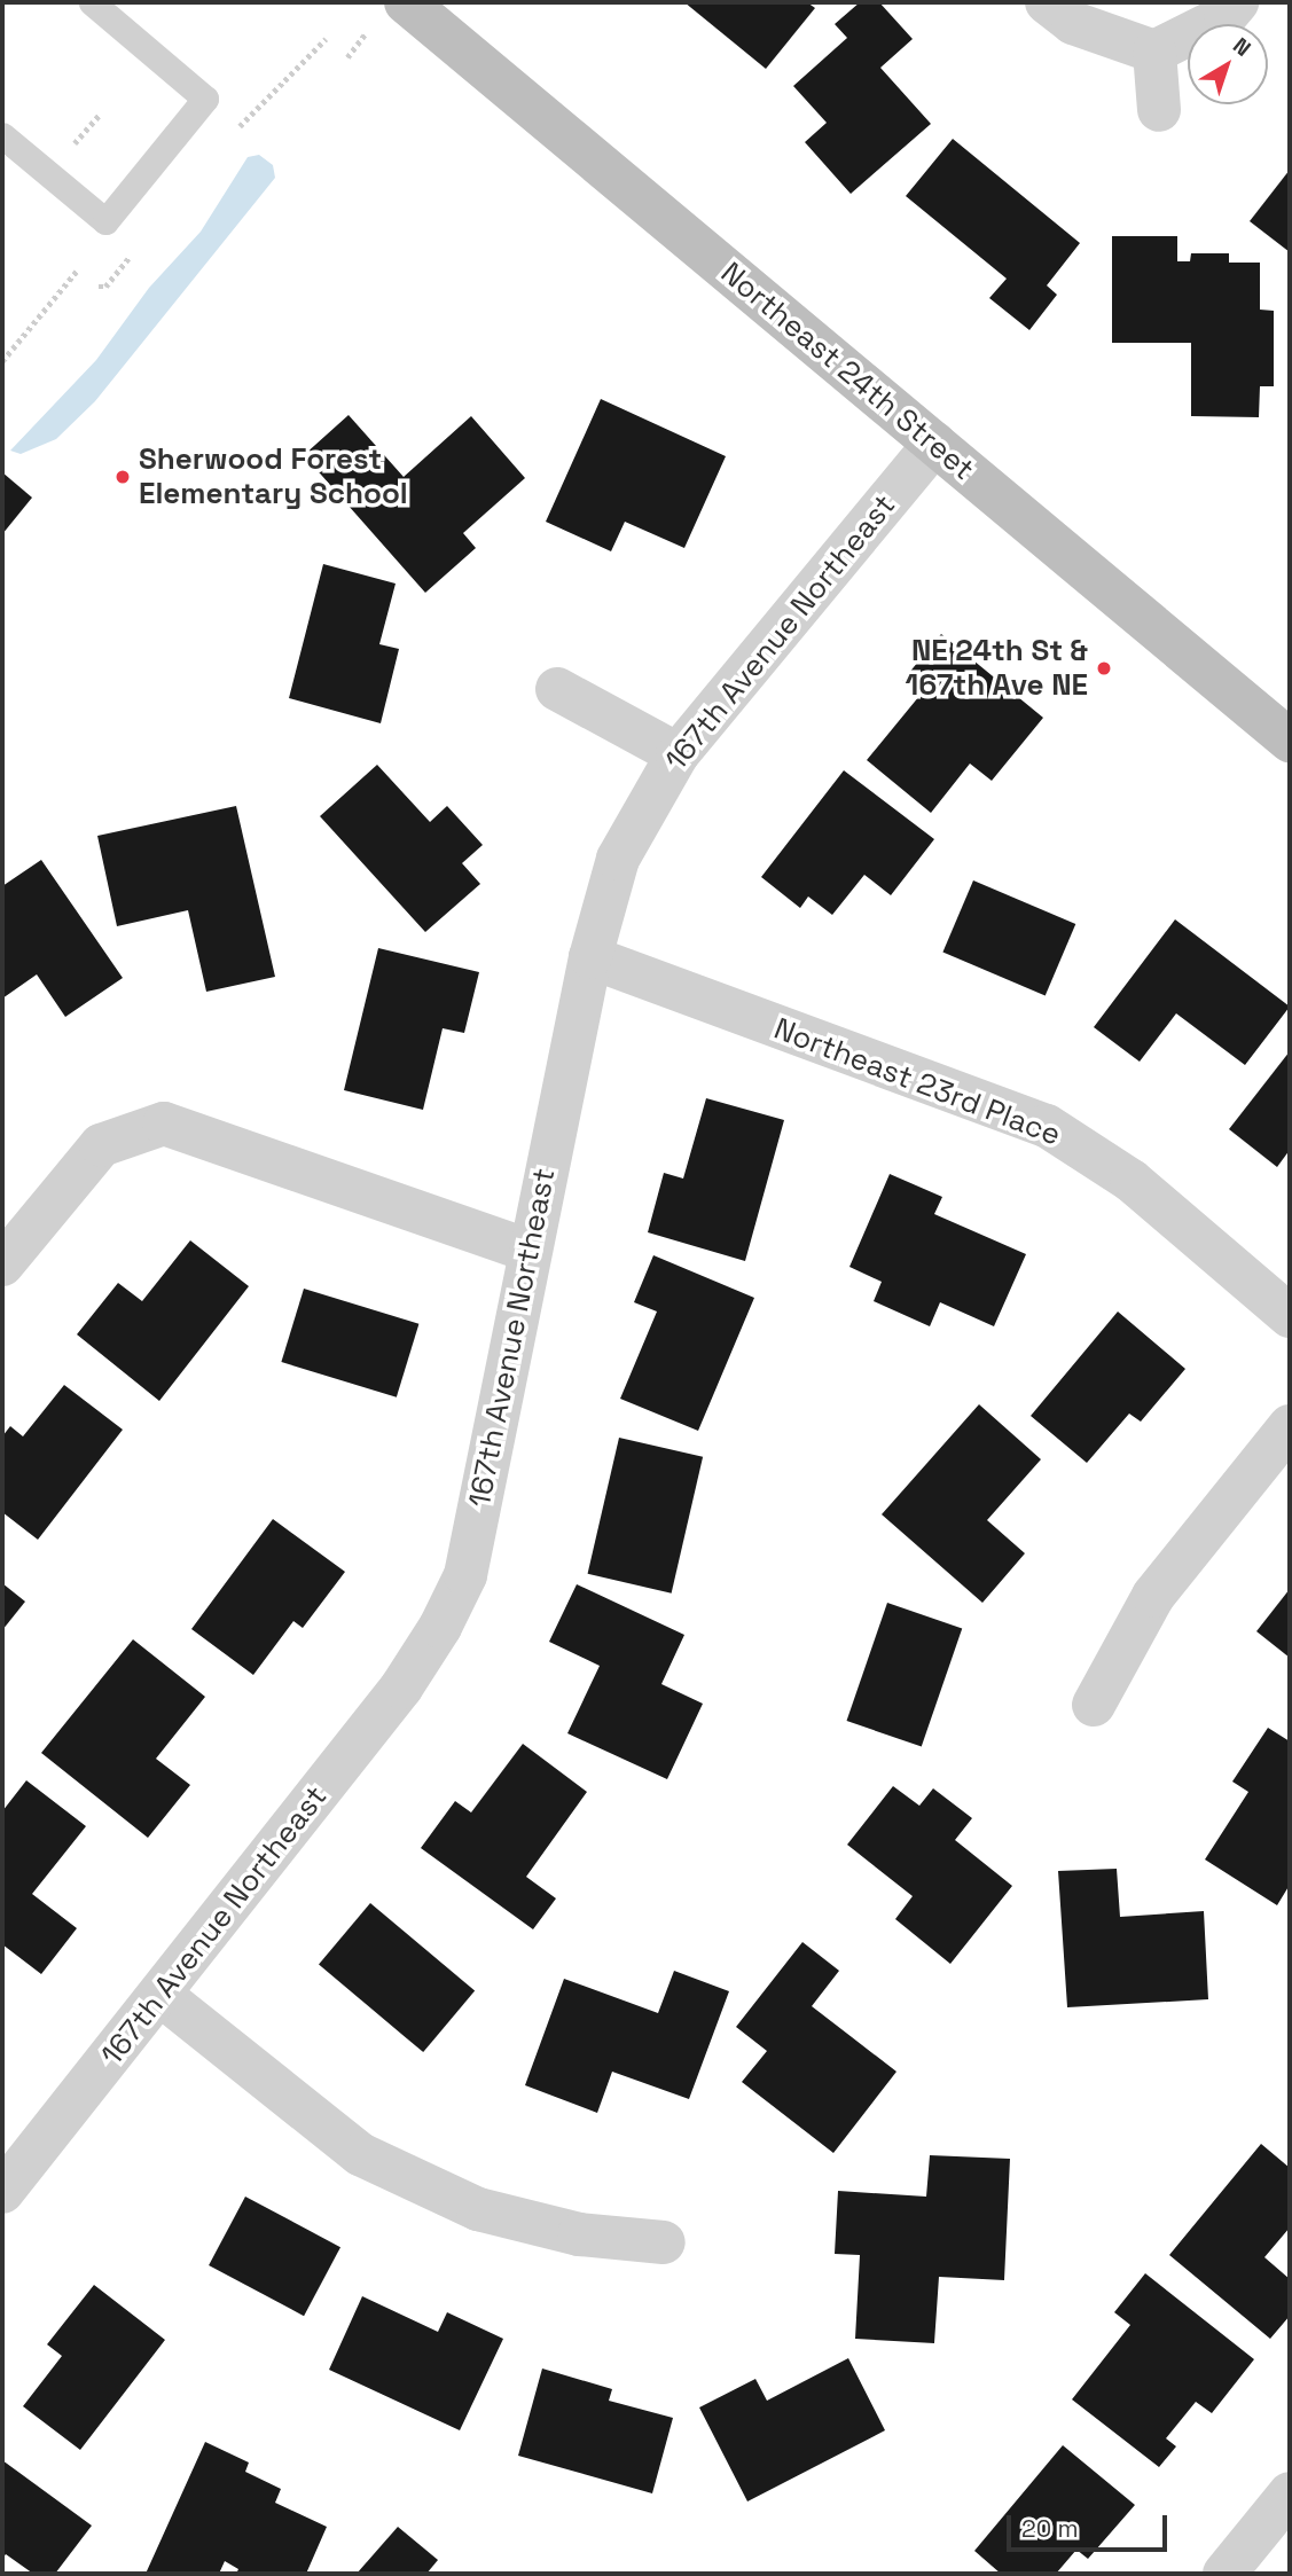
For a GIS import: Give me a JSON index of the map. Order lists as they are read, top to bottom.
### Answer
{
  "streets": {
    "main road": ["Northeast 24th Street"],
    "street": ["167th Avenue Northeast", "Northeast 23rd Place"]
  },
  "crossings": [
    ["Northeast 24th Street", "167th Avenue Northeast"],
    ["167th Avenue Northeast", "Northeast 23rd Place"]
  ],
  "places": ["Sherwood Forest Elementary School", "NE 24th St & 167th Ave NE"],
  "scale_bar": "20 m",
  "north": "top right"
}
